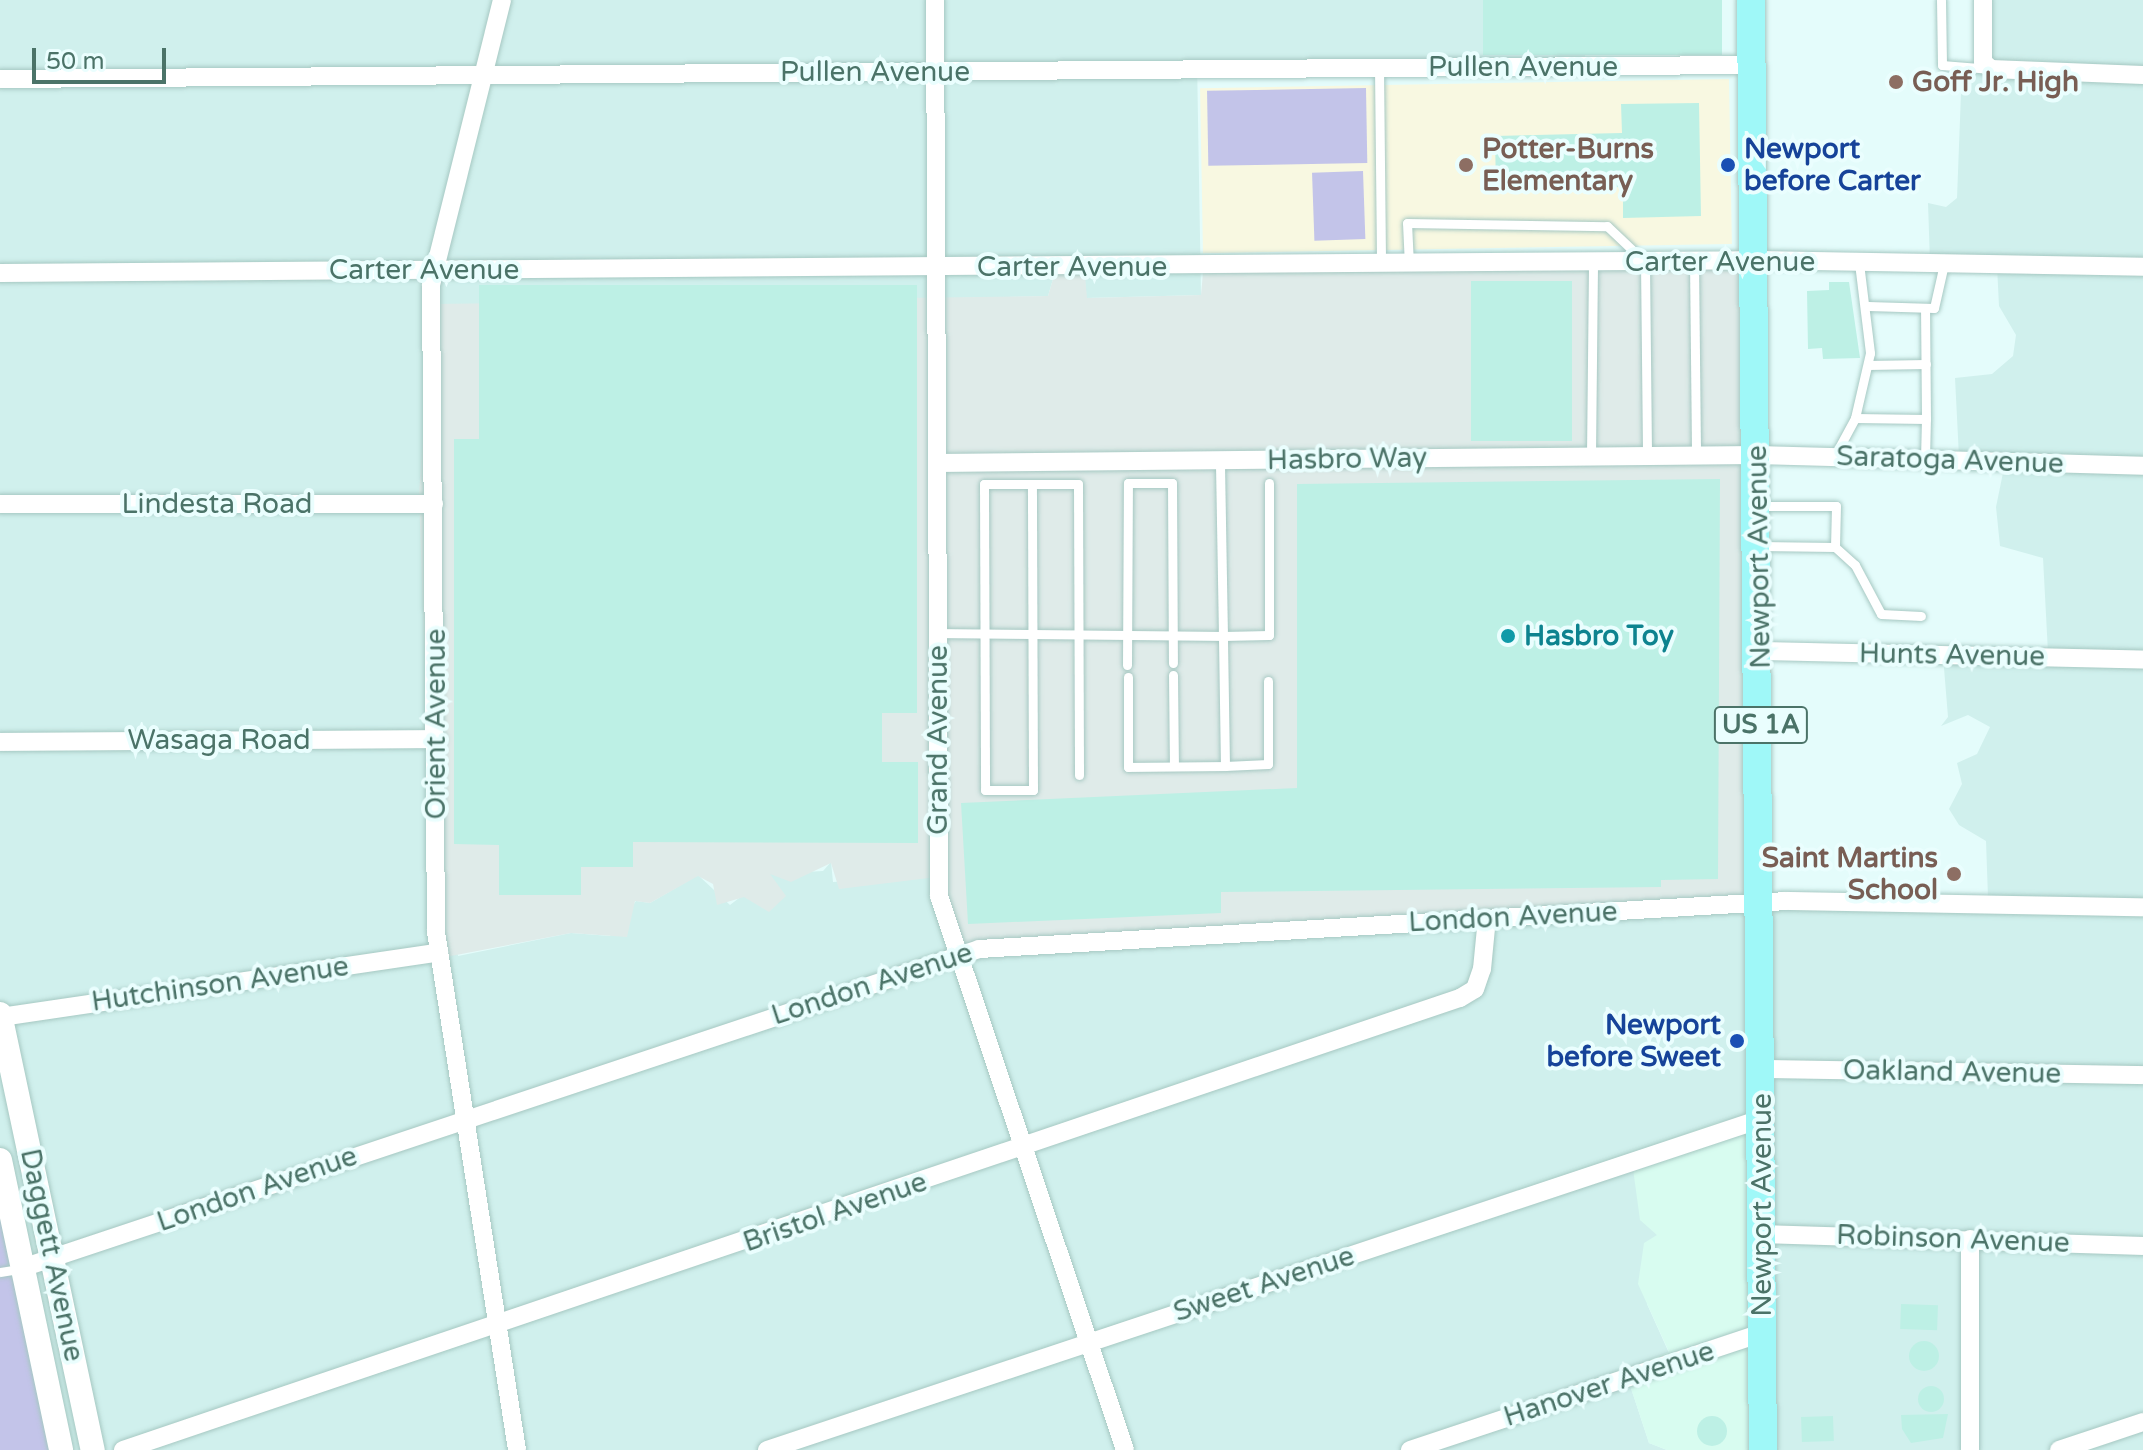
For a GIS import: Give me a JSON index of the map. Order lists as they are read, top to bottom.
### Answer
{
  "streets": {
    "main road": ["Newport Avenue", "US 1A"],
    "street": [
      "Pullen Avenue",
      "Carter Avenue",
      "Hasbro Way",
      "Saratoga Avenue",
      "Lindesta Road",
      "Hunts Avenue",
      "Orient Avenue",
      "Wasaga Road",
      "Grand Avenue",
      "London Avenue",
      "Hutchinson Avenue",
      "Oakland Avenue",
      "Bristol Avenue",
      "Robinson Avenue",
      "Daggett Avenue",
      "Sweet Avenue",
      "Hanover Avenue"
    ]
  },
  "crossings": [
    ["Pullen Avenue", "Newport Avenue"],
    ["Pullen Avenue", "Orient Avenue"],
    ["Pullen Avenue", "Grand Avenue"],
    ["Carter Avenue", "Newport Avenue"],
    ["Carter Avenue", "Orient Avenue"],
    ["Carter Avenue", "Grand Avenue"],
    ["Hasbro Way", "Saratoga Avenue"],
    ["Hasbro Way", "Newport Avenue"],
    ["Hasbro Way", "Grand Avenue"],
    ["Saratoga Avenue", "Newport Avenue"],
    ["Lindesta Road", "Orient Avenue"],
    ["Newport Avenue", "Hunts Avenue"],
    ["Newport Avenue", "London Avenue"],
    ["Newport Avenue", "Oakland Avenue"],
    ["Newport Avenue", "Robinson Avenue"],
    ["Newport Avenue", "Sweet Avenue"],
    ["Newport Avenue", "Hanover Avenue"],
    ["Orient Avenue", "Wasaga Road"],
    ["Orient Avenue", "London Avenue"],
    ["Orient Avenue", "Hutchinson Avenue"],
    ["Orient Avenue", "Bristol Avenue"],
    ["Grand Avenue", "London Avenue"],
    ["Grand Avenue", "Bristol Avenue"],
    ["Grand Avenue", "Sweet Avenue"],
    ["London Avenue", "Bristol Avenue"],
    ["London Avenue", "Daggett Avenue"],
    ["Hutchinson Avenue", "Daggett Avenue"]
  ],
  "places": [
    "Goff Jr. High",
    "Potter-Burns Elementary",
    "Newport before Carter",
    "Hasbro Toy",
    "Saint Martins School",
    "Newport before Sweet"
  ],
  "scale_bar": "50 m"
}
